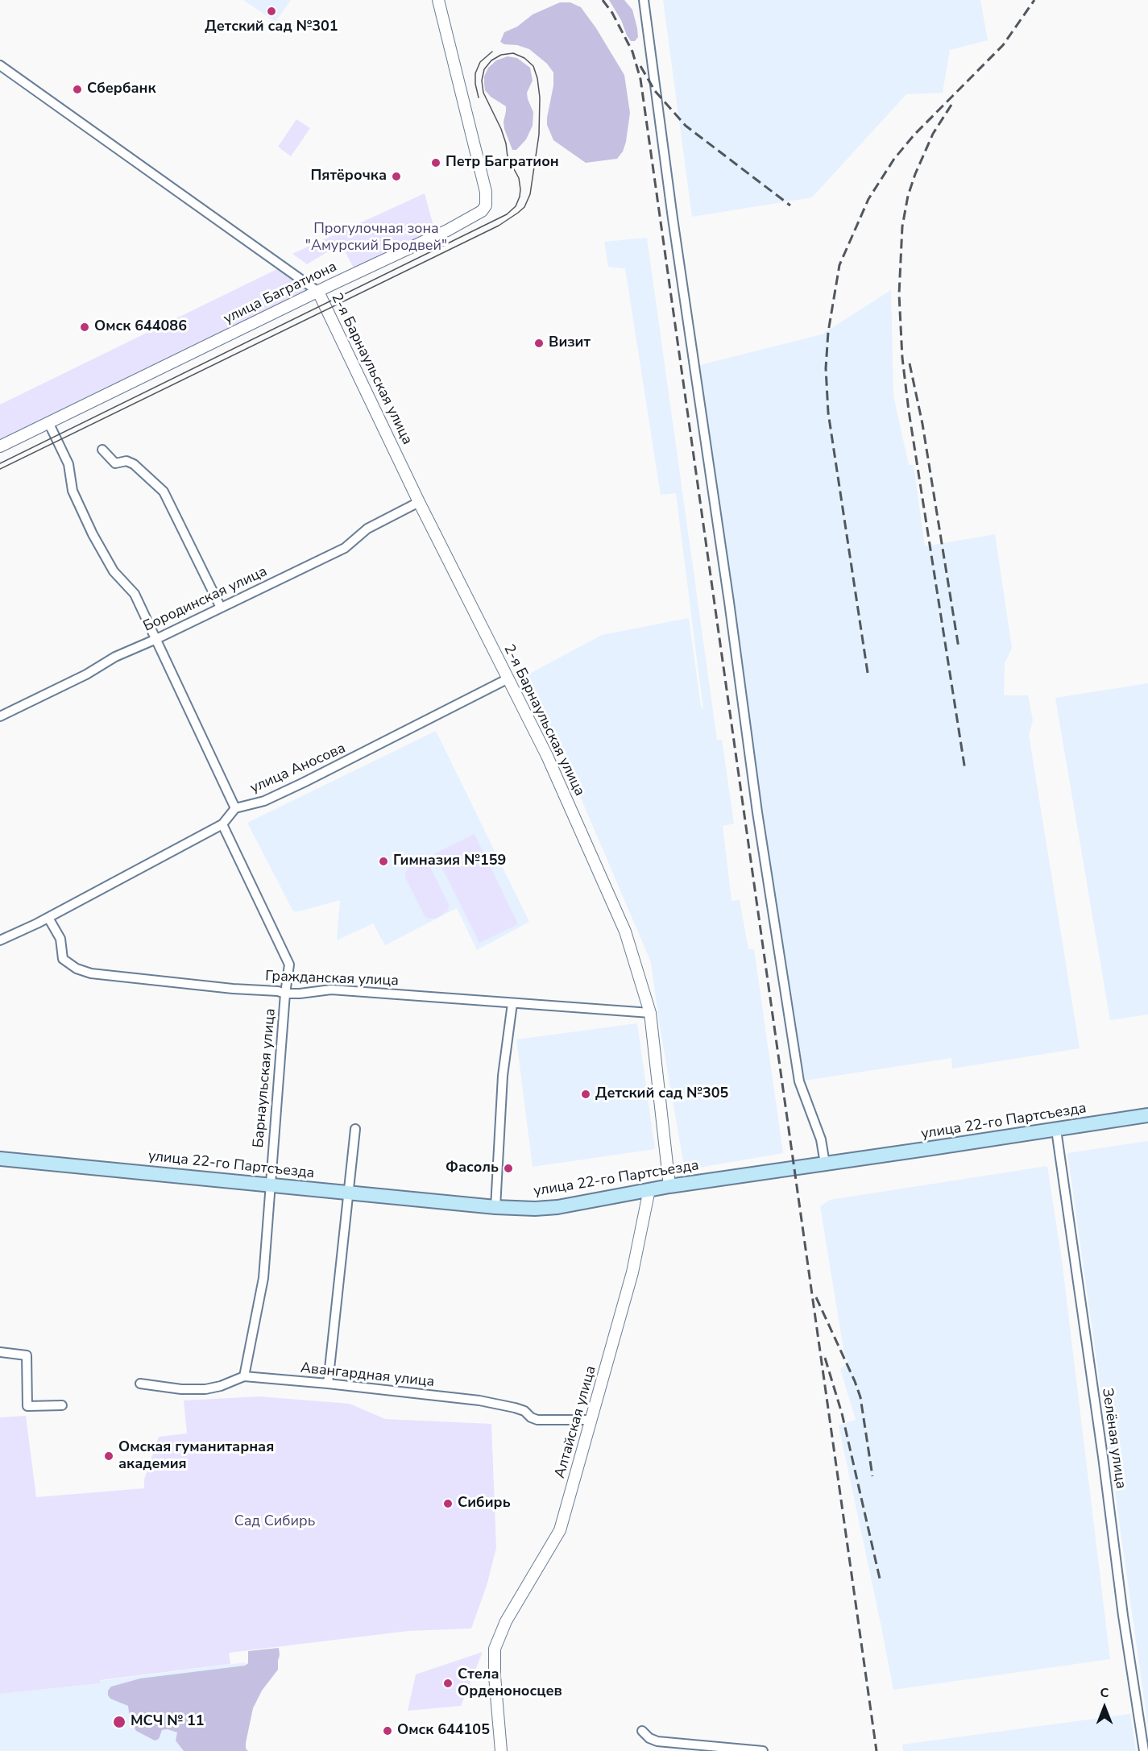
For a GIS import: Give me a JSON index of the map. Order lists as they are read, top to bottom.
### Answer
{
  "streets": {
    "main road": ["улица 22-го Партсъезда"],
    "street": [
      "улица Багратиона",
      "2-я Барнаульская улица",
      "Бородинская улица",
      "улица Аносова",
      "Гражданская улица",
      "Барнаульская улица",
      "Авангардная улица",
      "Алтайская улица",
      "Зелёная улица"
    ]
  },
  "crossings": [
    ["улица Багратиона", "2-я Барнаульская улица"],
    ["2-я Барнаульская улица", "Бородинская улица"],
    ["2-я Барнаульская улица", "улица Аносова"],
    ["2-я Барнаульская улица", "Гражданская улица"],
    ["2-я Барнаульская улица", "улица 22-го Партсъезда"],
    ["Гражданская улица", "Барнаульская улица"],
    ["Барнаульская улица", "улица 22-го Партсъезда"],
    ["Барнаульская улица", "Авангардная улица"],
    ["улица 22-го Партсъезда", "Алтайская улица"],
    ["улица 22-го Партсъезда", "Зелёная улица"],
    ["Авангардная улица", "Алтайская улица"]
  ],
  "parks": ["Прогулочная зона \"Амурский Бродвей\"", "Сад Сибирь"],
  "places": [
    "Детский сад №301",
    "Сбербанк",
    "Петр Багратион",
    "Пятёрочка",
    "Омск 644086",
    "Визит",
    "Гимназия №159",
    "Детский сад №305",
    "Фасоль",
    "Омская гуманитарная академия",
    "Сибирь",
    "Стела Орденоносцев",
    "МСЧ № 11",
    "Омск 644105"
  ],
  "north": "top"
}
